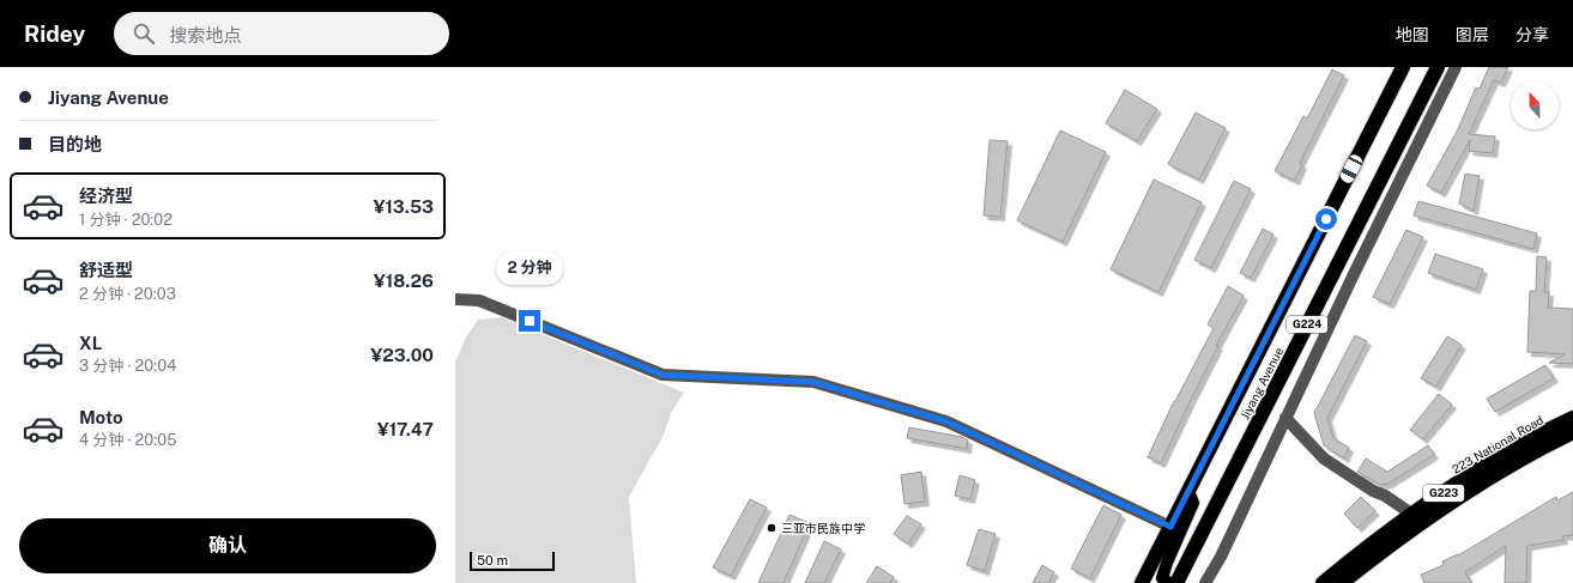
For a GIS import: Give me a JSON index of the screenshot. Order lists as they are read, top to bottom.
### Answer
{
  "streets": {
    "highway": [
      "G224",
      "Jiyang Avenue",
      "223 National Road",
      "G223"
    ]
  },
  "places": ["三亚市民族中学"],
  "scale_bar": "50 m",
  "north": "top",
  "page": {
    "header": "Ridey",
    "search": "搜索地点",
    "nav": ["地图", "图层", "分享"],
    "banner": ["Jiyang Avenue", "目的地"],
    "list": [
      {
        "name": "经济型",
        "note": "1 分钟 · 20:02",
        "value": "¥13.53"
      },
      {
        "name": "舒适型",
        "note": "2 分钟 · 20:03",
        "value": "¥18.26"
      },
      {
        "name": "XL",
        "note": "3 分钟 · 20:04",
        "value": "¥23.00"
      },
      {
        "name": "Moto",
        "note": "4 分钟 · 20:05",
        "value": "¥17.47"
      }
    ],
    "bubble": "2 分钟",
    "buttons": "确认",
    "scale": "50 m"
  }
}
